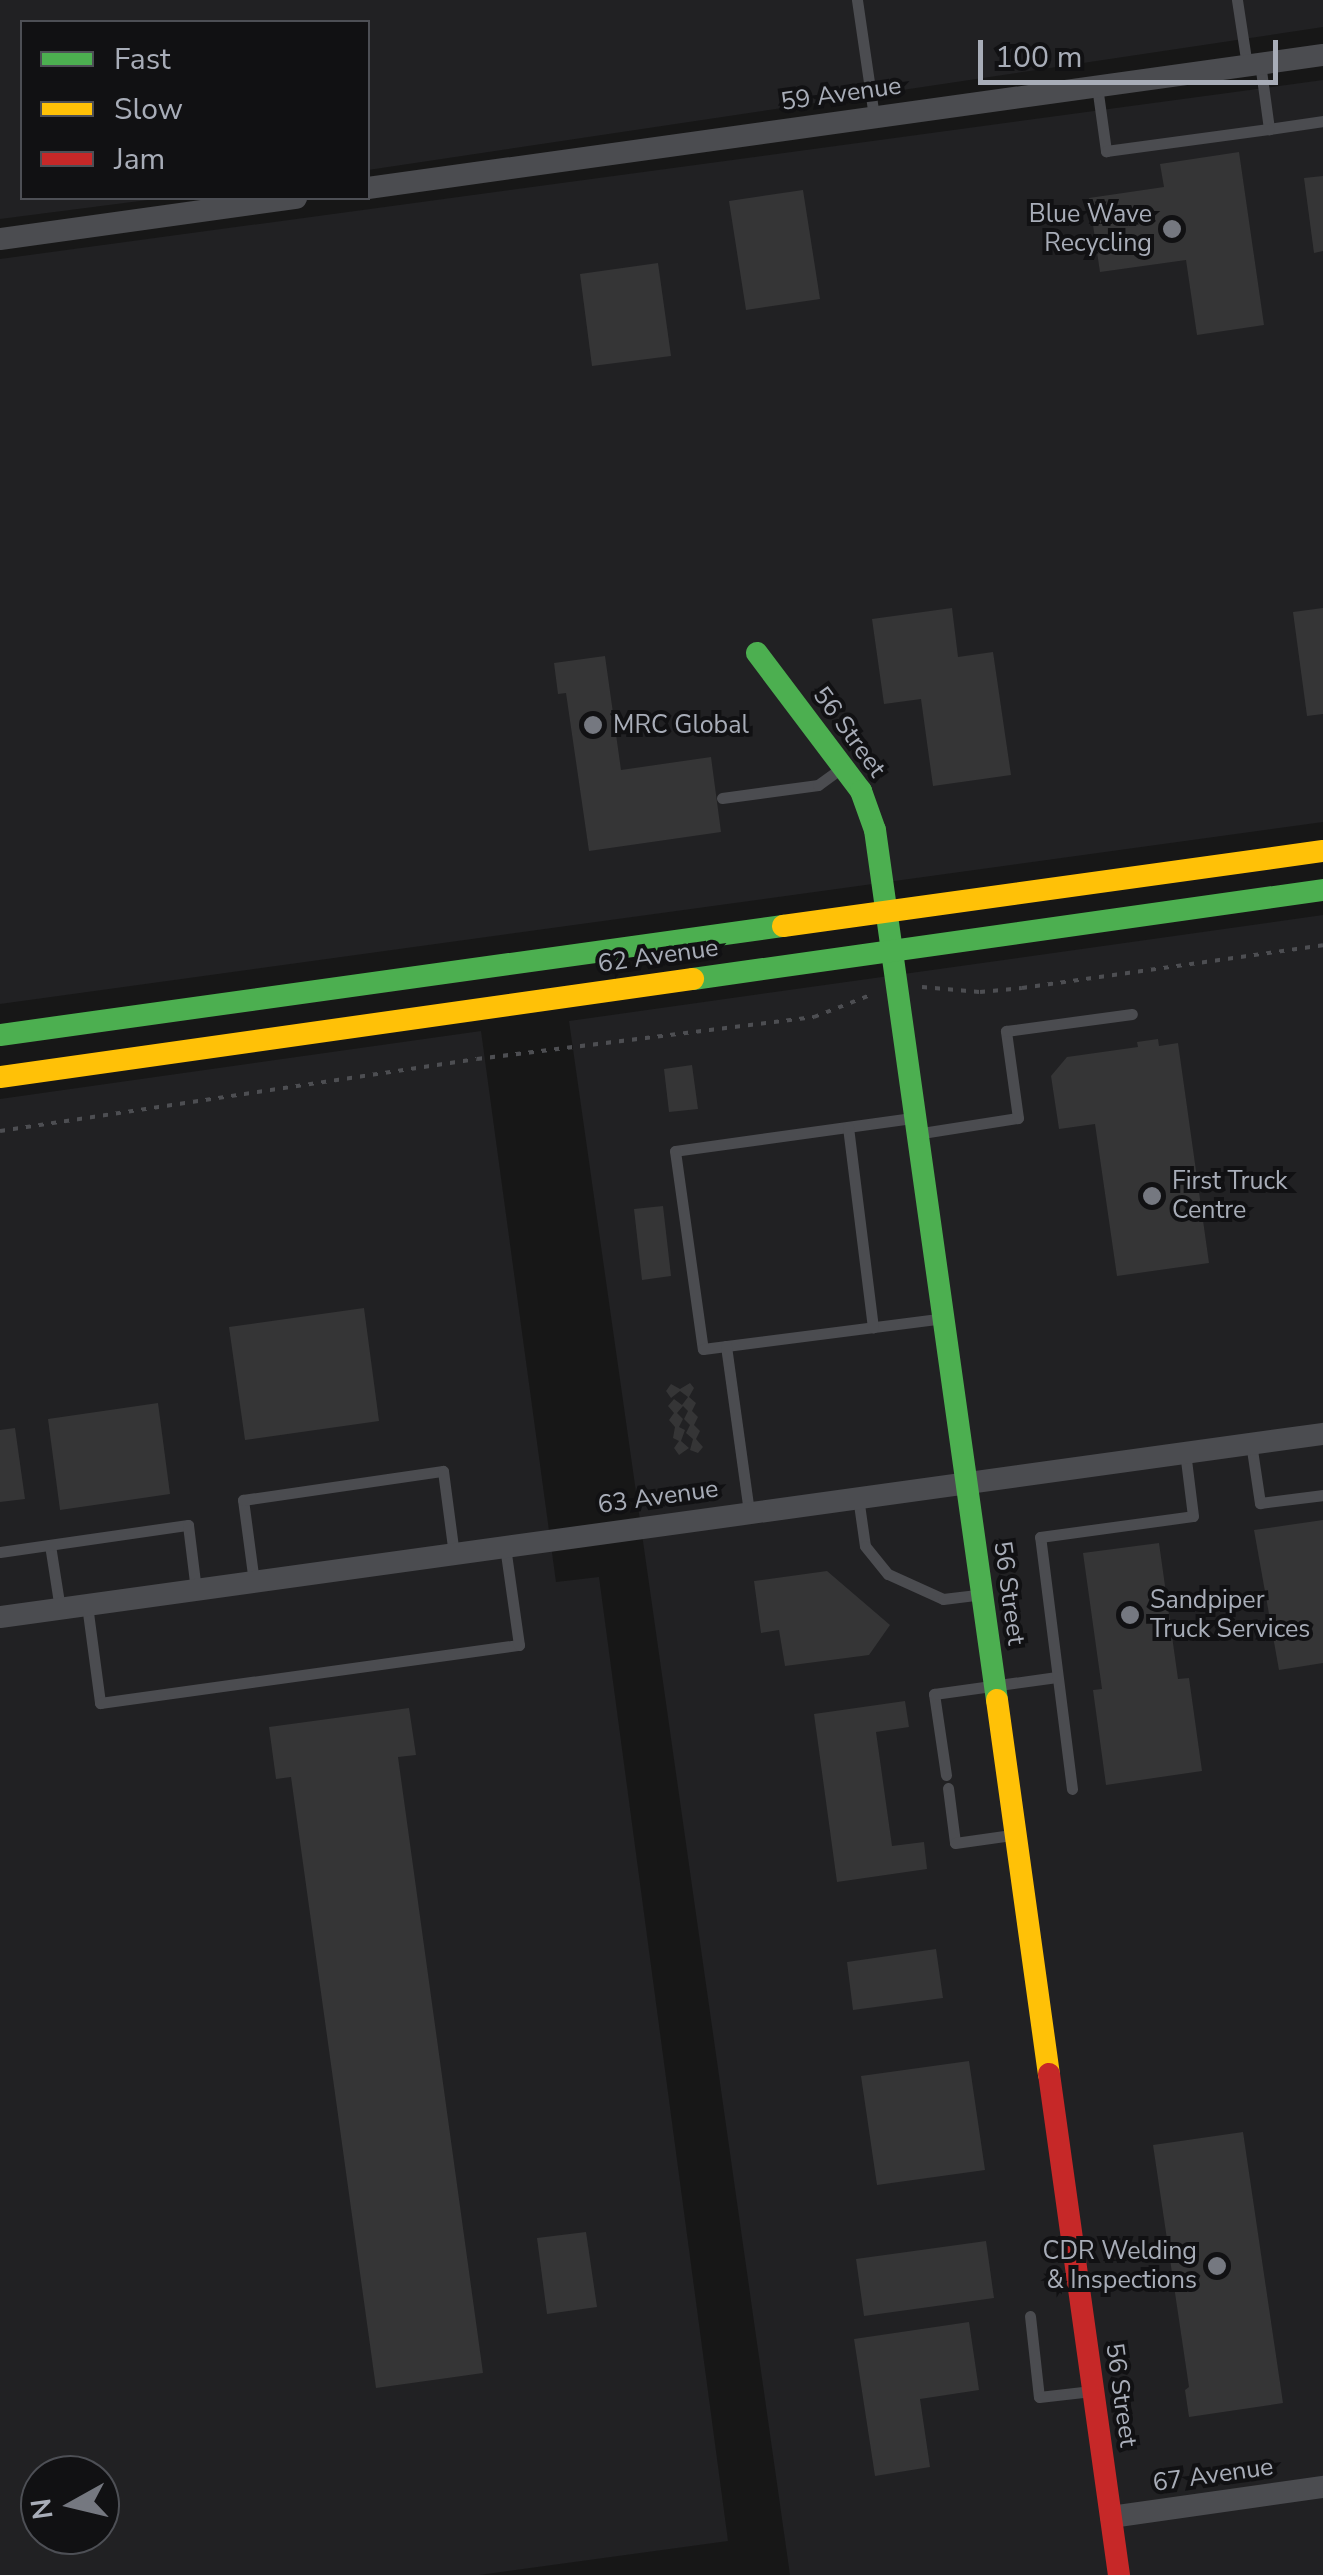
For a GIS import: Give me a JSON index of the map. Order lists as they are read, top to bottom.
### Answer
{
  "streets": {
    "main road": ["56 Street", "62 Avenue"],
    "street": ["59 Avenue", "63 Avenue", "67 Avenue"]
  },
  "crossings": [
    ["56 Street", "62 Avenue"],
    ["56 Street", "63 Avenue"],
    ["56 Street", "67 Avenue"]
  ],
  "places": [
    "Blue Wave Recycling",
    "MRC Global",
    "First Truck Centre",
    "Sandpiper Truck Services",
    "CDR Welding & Inspections"
  ],
  "legend": ["Fast", "Slow", "Jam"],
  "scale_bar": "100 m",
  "north": "left"
}
